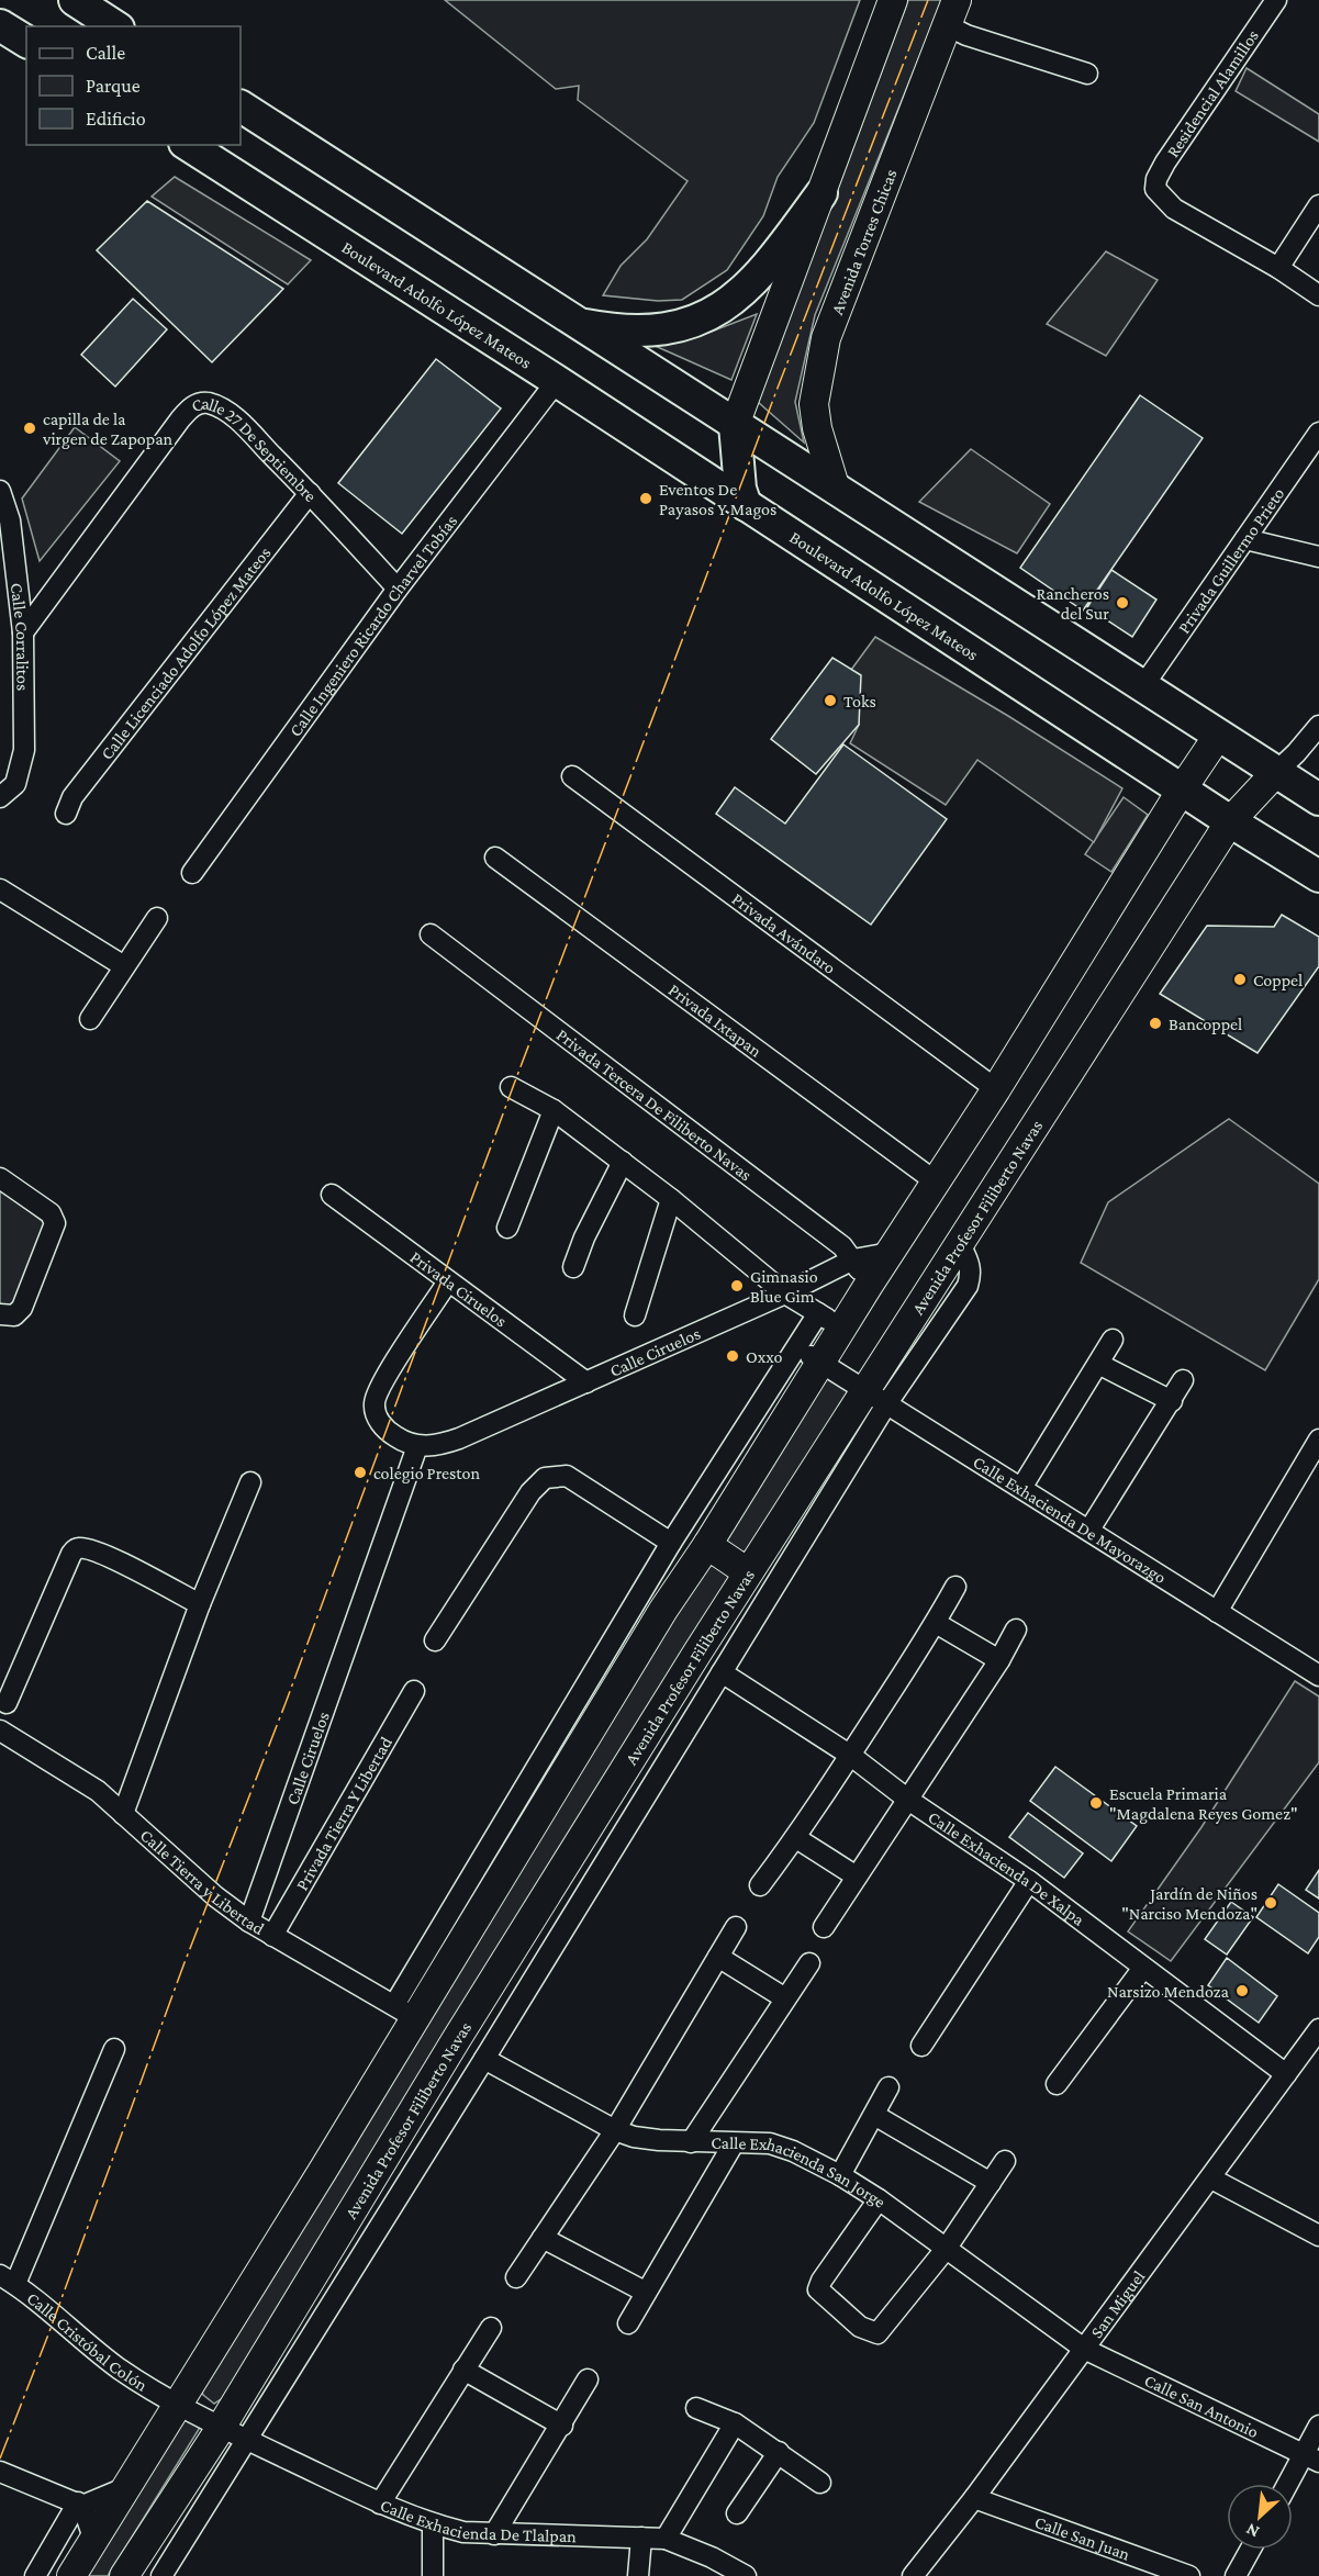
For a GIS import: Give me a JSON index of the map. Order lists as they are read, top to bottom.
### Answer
{
  "streets": {
    "main road": ["Avenida Torres Chicas", "Boulevard Adolfo López Mateos", "Avenida Profesor Filiberto Navas"],
    "street": [
      "Residencial Alamillos",
      "Calle 27 De Septiembre",
      "Privada Guillermo Prieto",
      "Calle Ingeniero Ricardo Charvel Tobías",
      "Calle Corralitos",
      "Calle Licenciado Adolfo López Mateos",
      "Privada Avándaro",
      "Privada Ixtapan",
      "Privada Tercera De Filiberto Navas",
      "Privada Ciruelos",
      "Calle Ciruelos",
      "Calle Exhacienda De Mayorazgo",
      "Privada Tierra Y Libertad",
      "Calle Exhacienda De Xalpa",
      "Calle Tierra y Libertad",
      "Calle Exhacienda San Jorge",
      "San Miguel",
      "Calle Cristóbal Colón",
      "Calle San Antonio",
      "Calle Exhacienda De Tlalpan",
      "Calle San Juan"
    ]
  },
  "crossings": [
    ["Boulevard Adolfo López Mateos", "Calle Ingeniero Ricardo Charvel Tobías"],
    ["Boulevard Adolfo López Mateos", "Avenida Profesor Filiberto Navas"],
    ["Calle 27 De Septiembre", "Calle Ingeniero Ricardo Charvel Tobías"],
    ["Calle 27 De Septiembre", "Calle Corralitos"],
    ["Calle 27 De Septiembre", "Calle Licenciado Adolfo López Mateos"],
    ["Privada Tercera De Filiberto Navas", "Calle Ciruelos"],
    ["Avenida Profesor Filiberto Navas", "Calle Exhacienda De Mayorazgo"],
    ["Avenida Profesor Filiberto Navas", "Calle Cristóbal Colón"],
    ["Avenida Profesor Filiberto Navas", "Calle Exhacienda De Tlalpan"],
    ["Privada Ciruelos", "Calle Ciruelos"],
    ["Calle Ciruelos", "Calle Tierra y Libertad"],
    ["Privada Tierra Y Libertad", "Calle Tierra y Libertad"],
    ["Calle Exhacienda De Xalpa", "San Miguel"],
    ["Calle Exhacienda San Jorge", "San Miguel"],
    ["Calle Exhacienda San Jorge", "Calle San Antonio"],
    ["San Miguel", "Calle San Antonio"],
    ["San Miguel", "Calle San Juan"],
    ["Calle Cristóbal Colón", "Calle Exhacienda De Tlalpan"]
  ],
  "places": [
    "capilla de la virgen de Zapopan",
    "Eventos De Payasos Y Magos",
    "Rancheros del Sur",
    "Toks",
    "Coppel",
    "Bancoppel",
    "Gimnasio Blue Gim",
    "Oxxo",
    "colegio Preston",
    "Escuela Primaria \"Magdalena Reyes Gomez\"",
    "Jardín de Niños \"Narciso Mendoza\"",
    "Narsizo Mendoza"
  ],
  "legend": ["Calle", "Parque", "Edificio"],
  "north": "bottom left"
}
